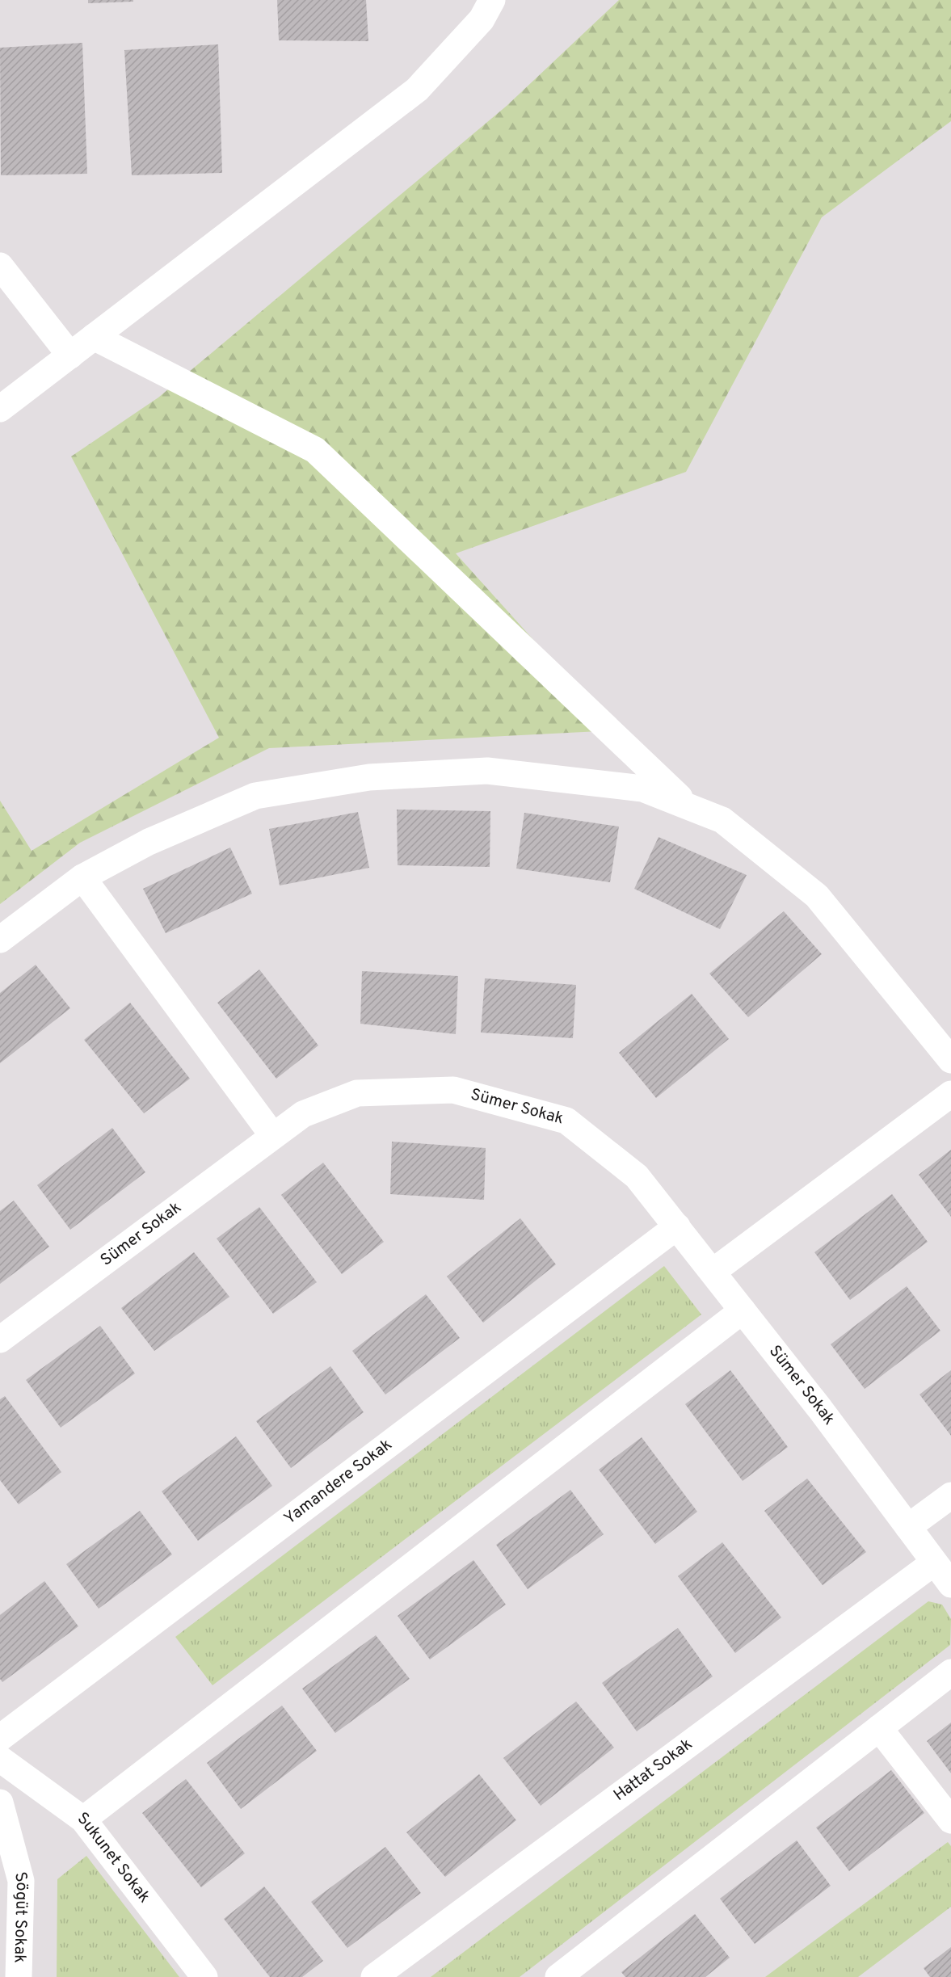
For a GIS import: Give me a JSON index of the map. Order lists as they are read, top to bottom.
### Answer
{
  "streets": {
    "street": [
      "Sümer Sokak",
      "Yamandere Sokak",
      "Hattat Sokak",
      "Sukunet Sokak",
      "Sögüt Sokak"
    ]
  },
  "crossings": [
    ["Sümer Sokak", "Yamandere Sokak"],
    ["Sümer Sokak", "Hattat Sokak"]
  ]
}
